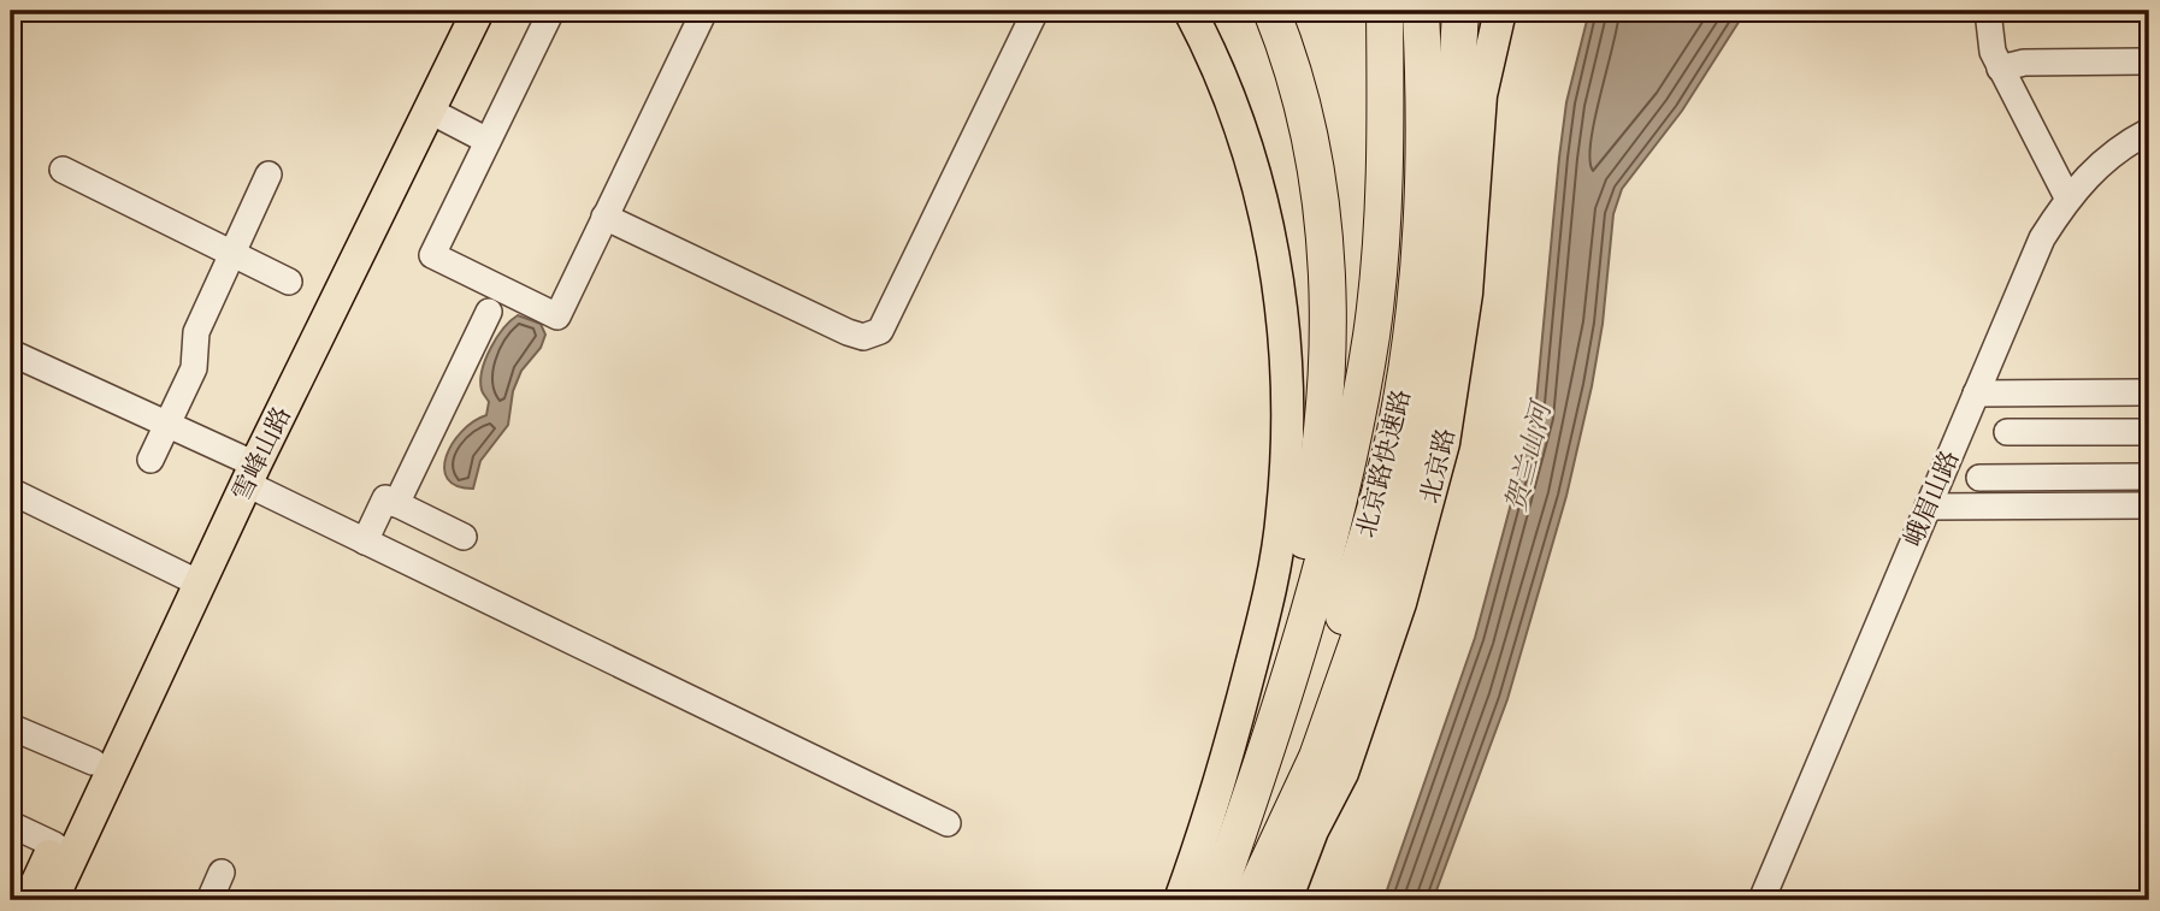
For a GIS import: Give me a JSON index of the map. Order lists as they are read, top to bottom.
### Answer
{
  "streets": {
    "highway": ["北京路快速路"],
    "main road": ["雪峰山路", "北京路"],
    "street": ["峨眉山路"]
  },
  "water": ["贺兰山河"]
}
